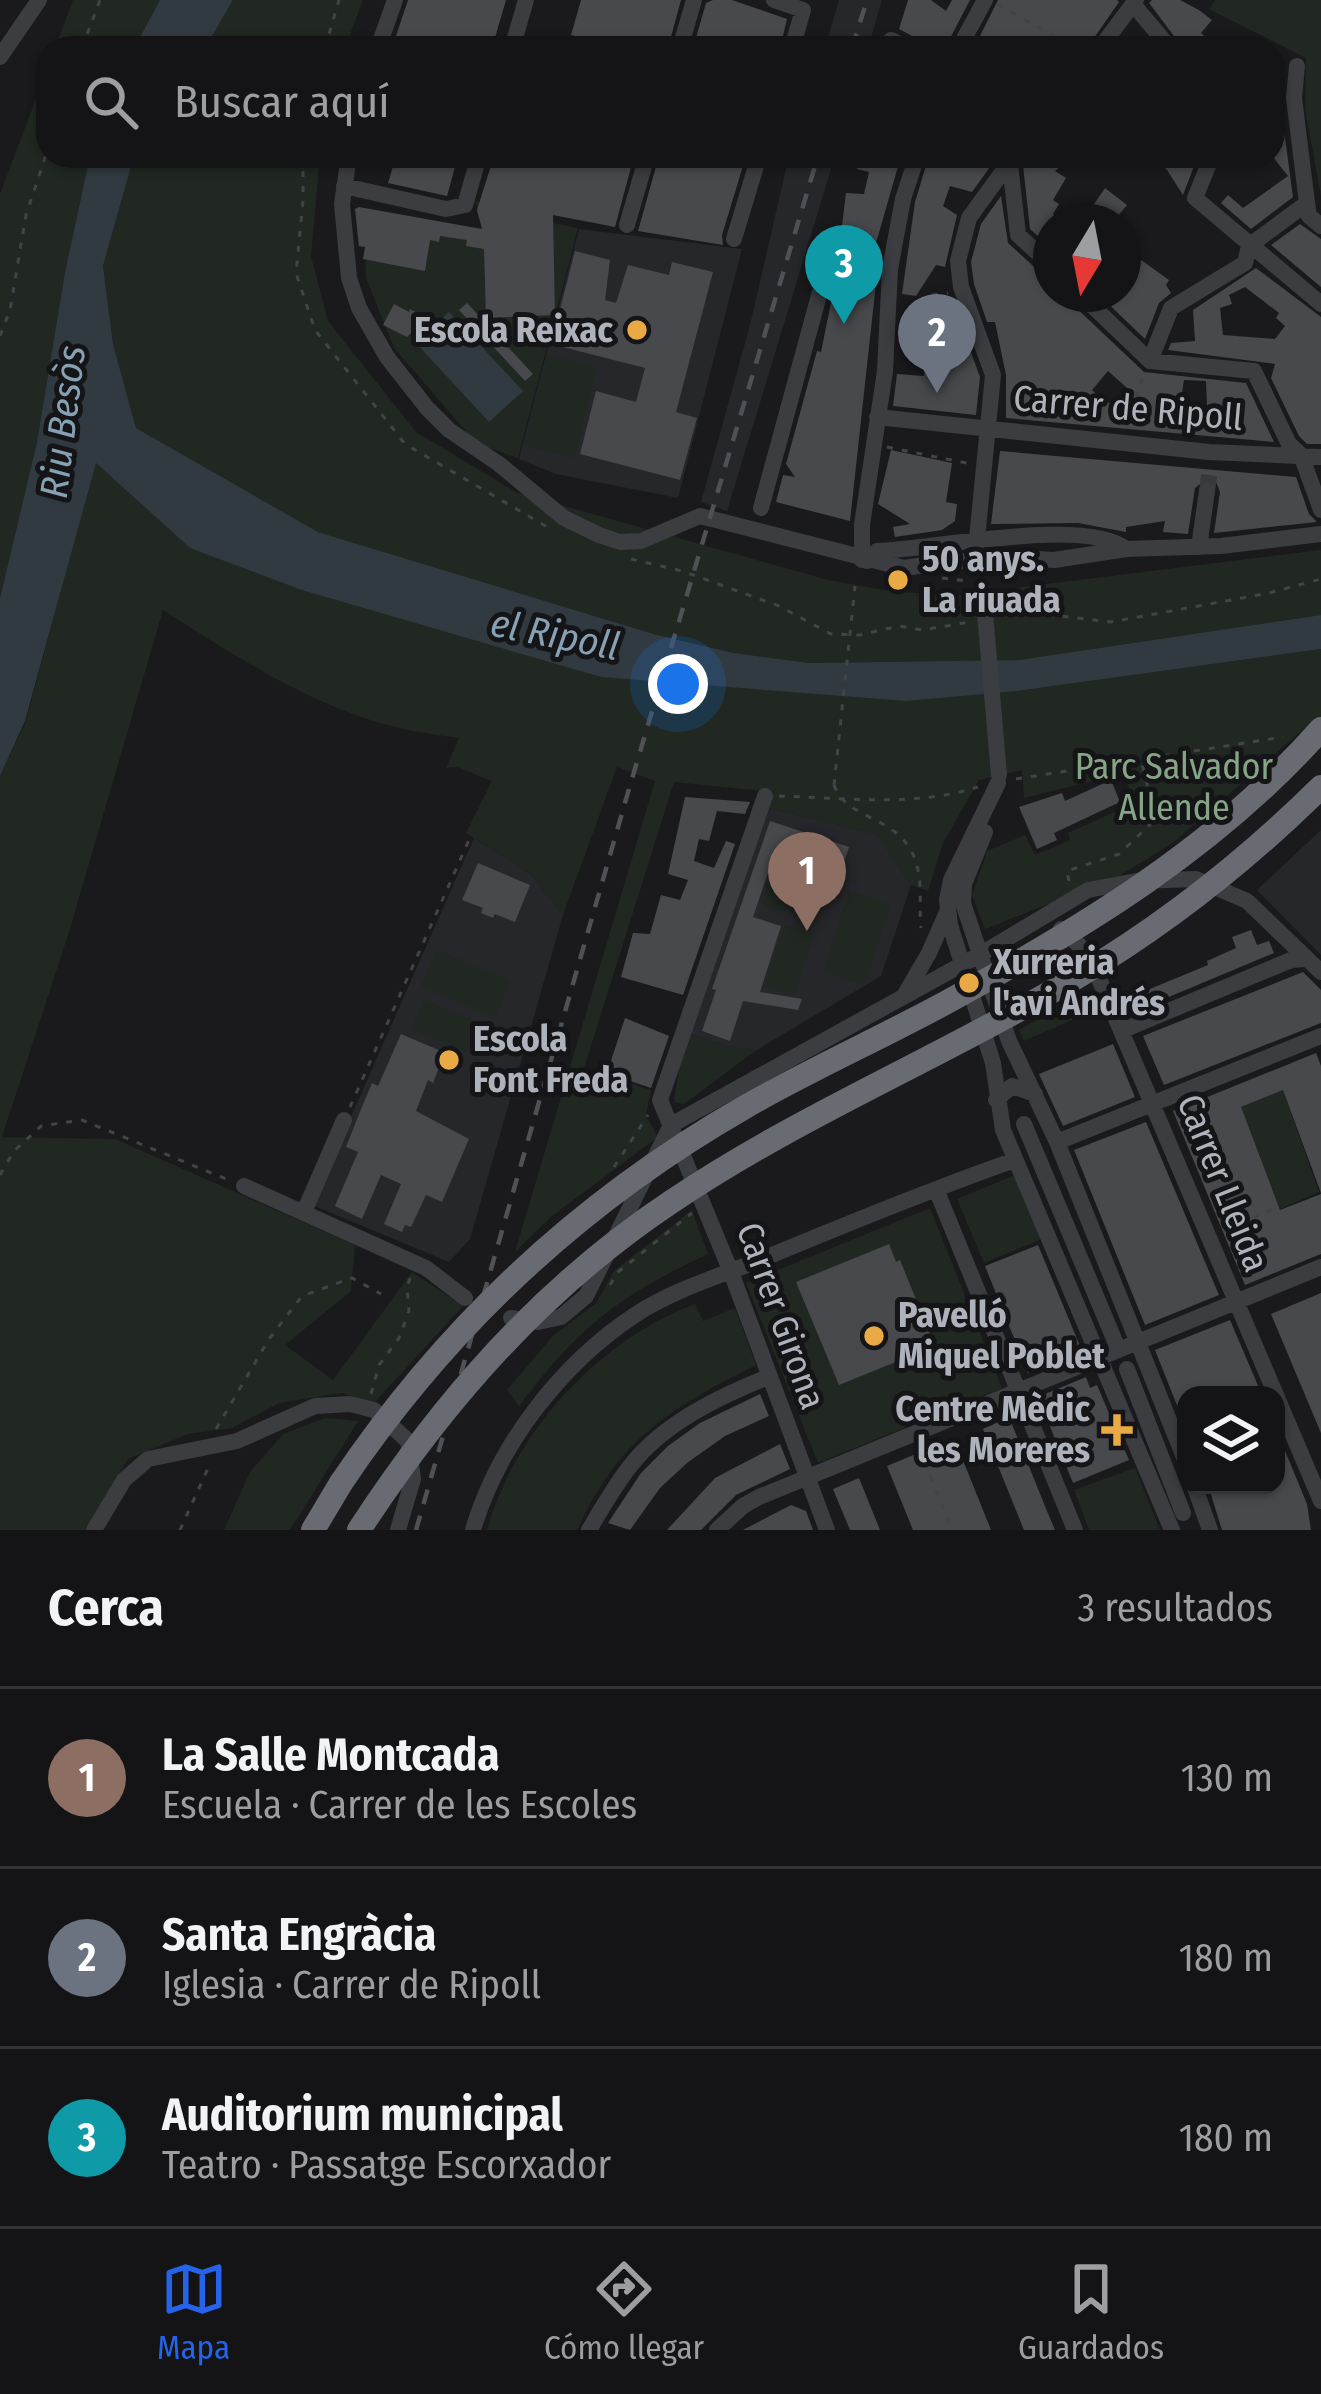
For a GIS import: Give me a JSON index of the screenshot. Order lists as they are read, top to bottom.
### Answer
{
  "streets": {
    "street": ["Carrer de Ripoll", "Carrer Lleida", "Carrer Girona"]
  },
  "water": ["Riu Besòs", "el Ripoll"],
  "parks": ["Parc Salvador Allende"],
  "places": {
    "other": [
      "Escola Reixac",
      "50 anys. La riuada",
      "Xurreria l'avi Andrés",
      "Escola Font Freda",
      "Pavelló Miquel Poblet"
    ],
    "health": ["Centre Mèdic les Moreres"]
  },
  "north": "bottom",
  "page": {
    "search": "Buscar aquí",
    "pins": ["3", "2", "1"],
    "heading": ["Cerca", "3 resultados"],
    "list": [
      {
        "mark": "1",
        "name": "La Salle Montcada",
        "note": "Escuela · Carrer de les Escoles",
        "value": "130 m"
      },
      {
        "mark": "2",
        "name": "Santa Engràcia",
        "note": "Iglesia · Carrer de Ripoll",
        "value": "180 m"
      },
      {
        "mark": "3",
        "name": "Auditorium municipal",
        "note": "Teatro · Passatge Escorxador",
        "value": "180 m"
      }
    ],
    "nav": ["Mapa", "Cómo llegar", "Guardados"]
  }
}
